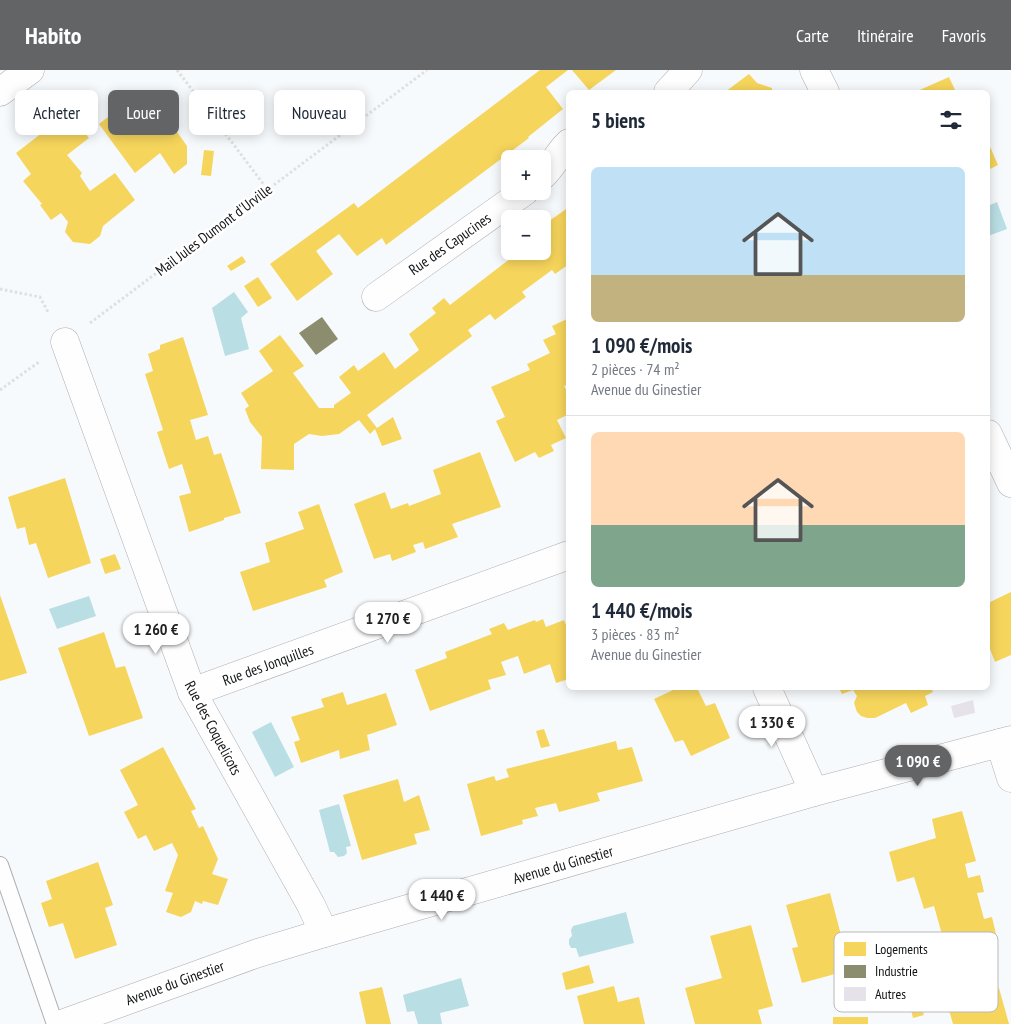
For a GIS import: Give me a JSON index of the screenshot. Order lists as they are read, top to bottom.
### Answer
{
  "streets": {
    "street": [
      "Rue des Capucines",
      "Rue des Jonquilles",
      "Rue des Coquelicots",
      "Avenue du Ginestier"
    ],
    "path": ["Mail Jules Dumont d'Urville"]
  },
  "crossings": [
    ["Mail Jules Dumont d'Urville", "Rue des Coquelicots"],
    ["Rue des Jonquilles", "Rue des Coquelicots"],
    ["Rue des Coquelicots", "Avenue du Ginestier"]
  ],
  "legend": ["Logements", "Industrie", "Autres"],
  "page": {
    "header": "Habito",
    "nav": ["Carte", "Itinéraire", "Favoris"],
    "chip": [
      "Acheter",
      "Louer",
      "Filtres",
      "Nouveau"
    ],
    "heading": "5 biens",
    "map_buttons": ["+", "−"],
    "list": [
      {
        "name": "1 090 €/mois",
        "note": "2 pièces · 74 m² · Avenue du Ginestier"
      },
      {
        "name": "1 440 €/mois",
        "note": "3 pièces · 83 m² · Avenue du Ginestier"
      }
    ],
    "price": [
      "1 270 €",
      "1 260 €",
      "1 330 €",
      "1 090 €",
      "1 440 €"
    ]
  }
}
